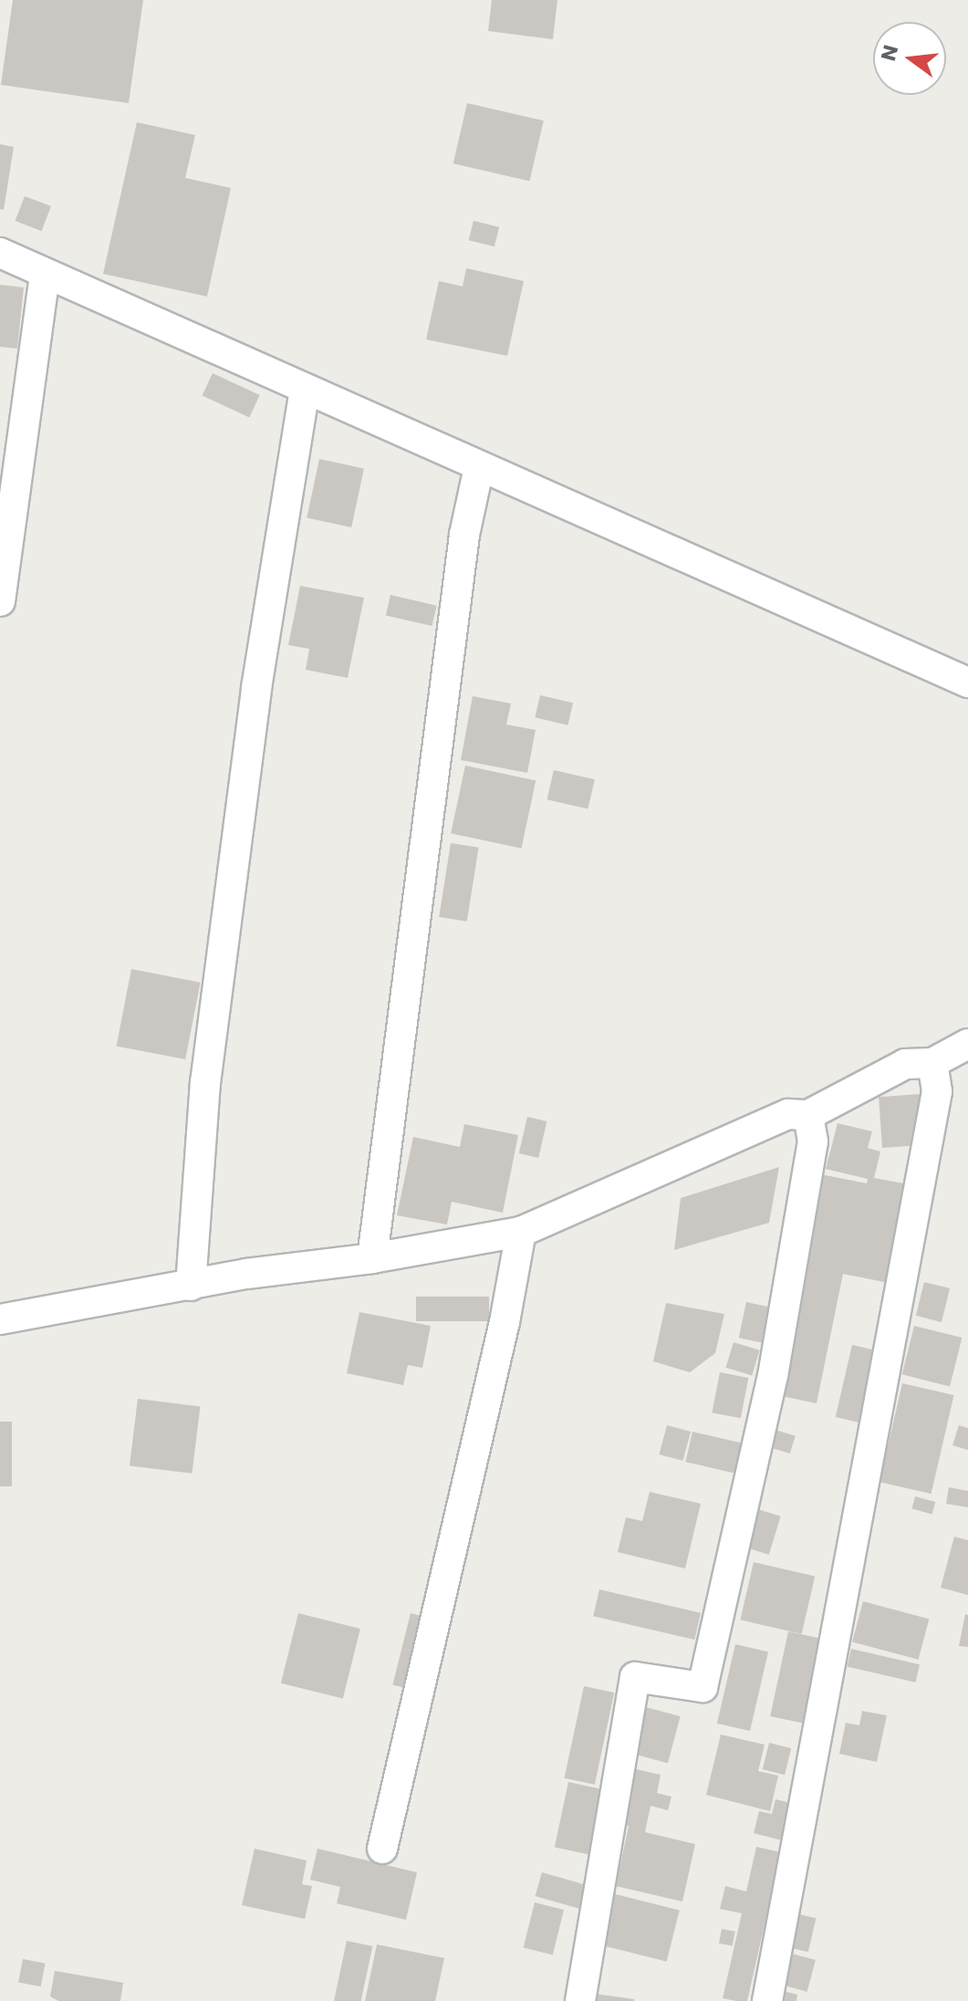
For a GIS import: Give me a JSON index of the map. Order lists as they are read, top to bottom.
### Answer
{
  "north": "left"
}
